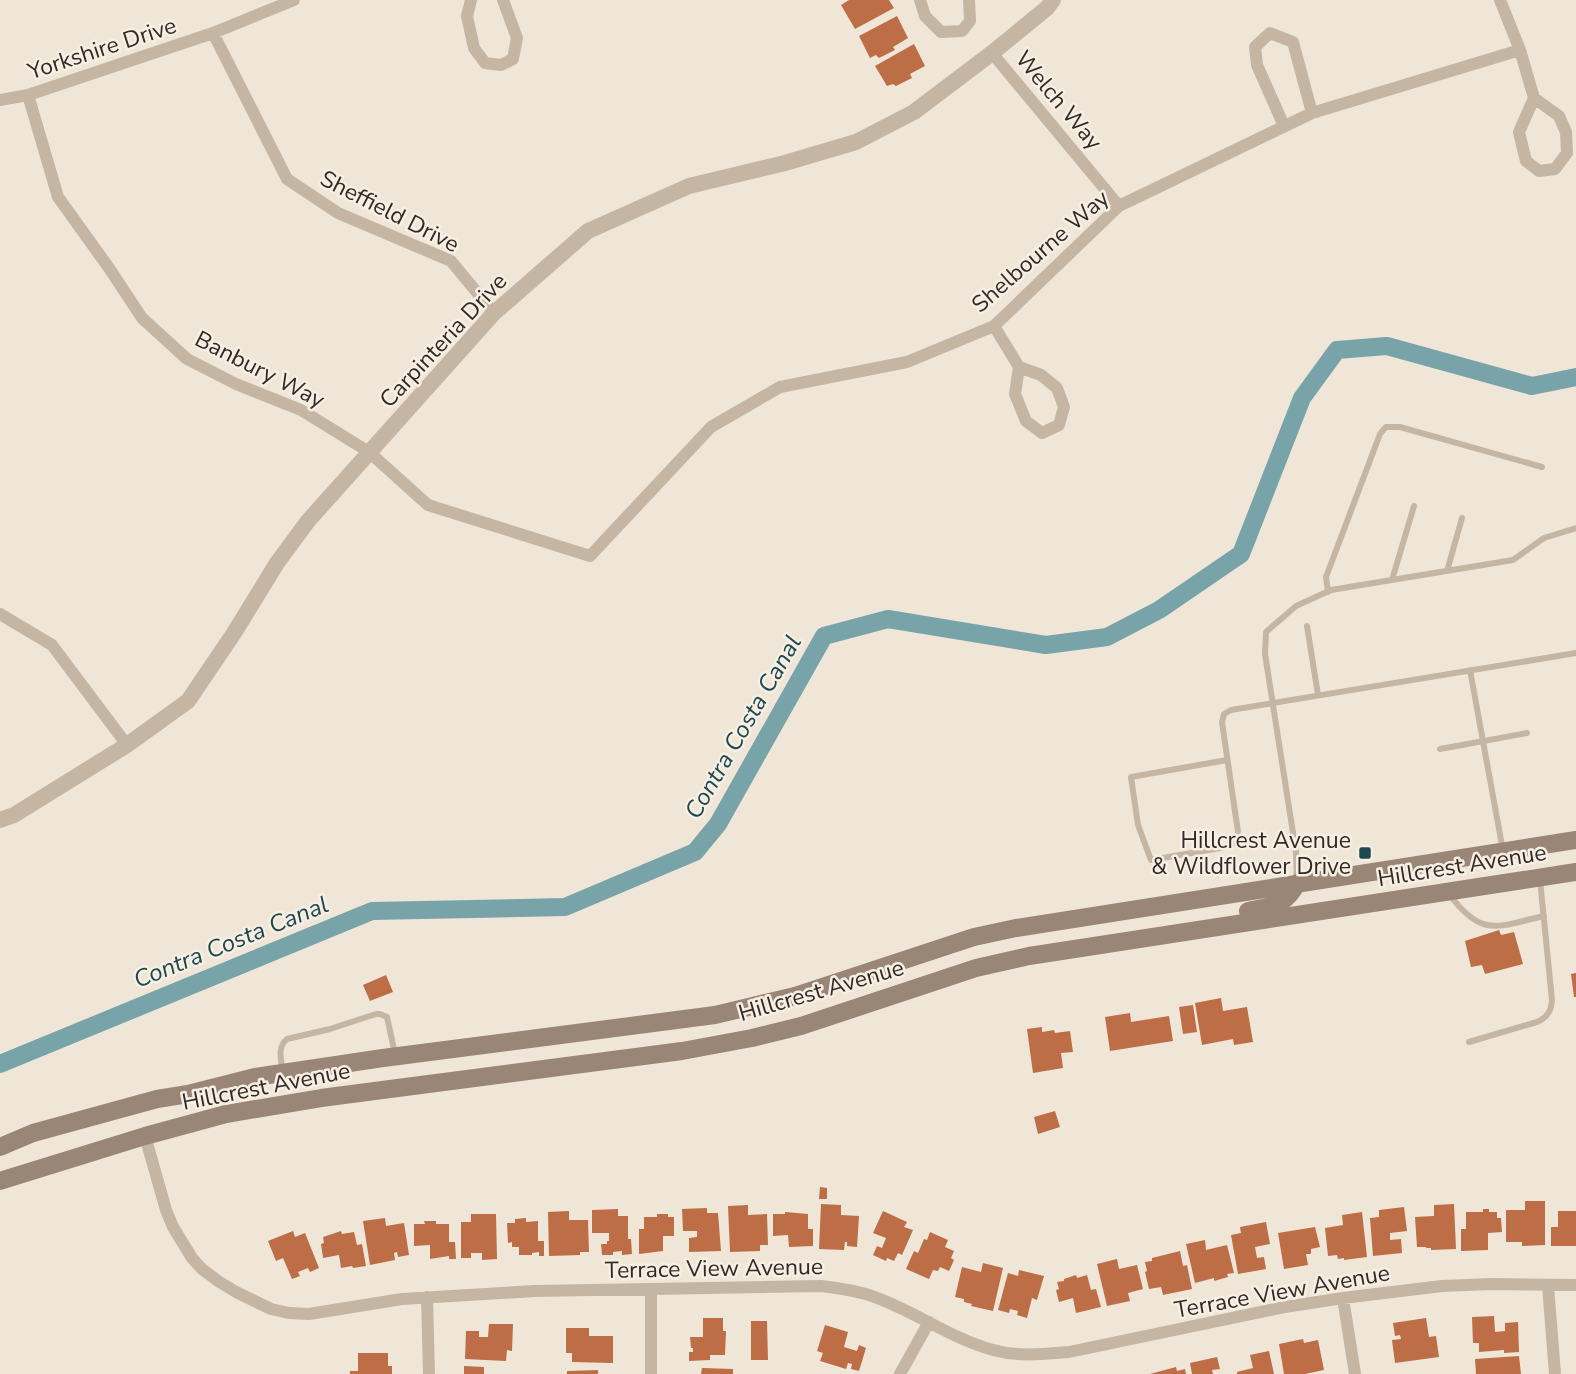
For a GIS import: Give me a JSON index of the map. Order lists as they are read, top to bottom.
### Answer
{
  "streets": {
    "main road": ["Hillcrest Avenue"],
    "street": [
      "Yorkshire Drive",
      "Welch Way",
      "Sheffield Drive",
      "Shelbourne Way",
      "Carpinteria Drive",
      "Banbury Way",
      "Terrace View Avenue"
    ]
  },
  "crossings": [
    ["Yorkshire Drive", "Sheffield Drive"],
    ["Yorkshire Drive", "Banbury Way"],
    ["Welch Way", "Shelbourne Way"],
    ["Welch Way", "Carpinteria Drive"],
    ["Sheffield Drive", "Carpinteria Drive"],
    ["Shelbourne Way", "Banbury Way"],
    ["Carpinteria Drive", "Banbury Way"],
    ["Hillcrest Avenue", "Terrace View Avenue"]
  ],
  "water": ["Contra Costa Canal"],
  "places": {
    "transit": ["Hillcrest Avenue & Wildflower Drive"]
  }
}
